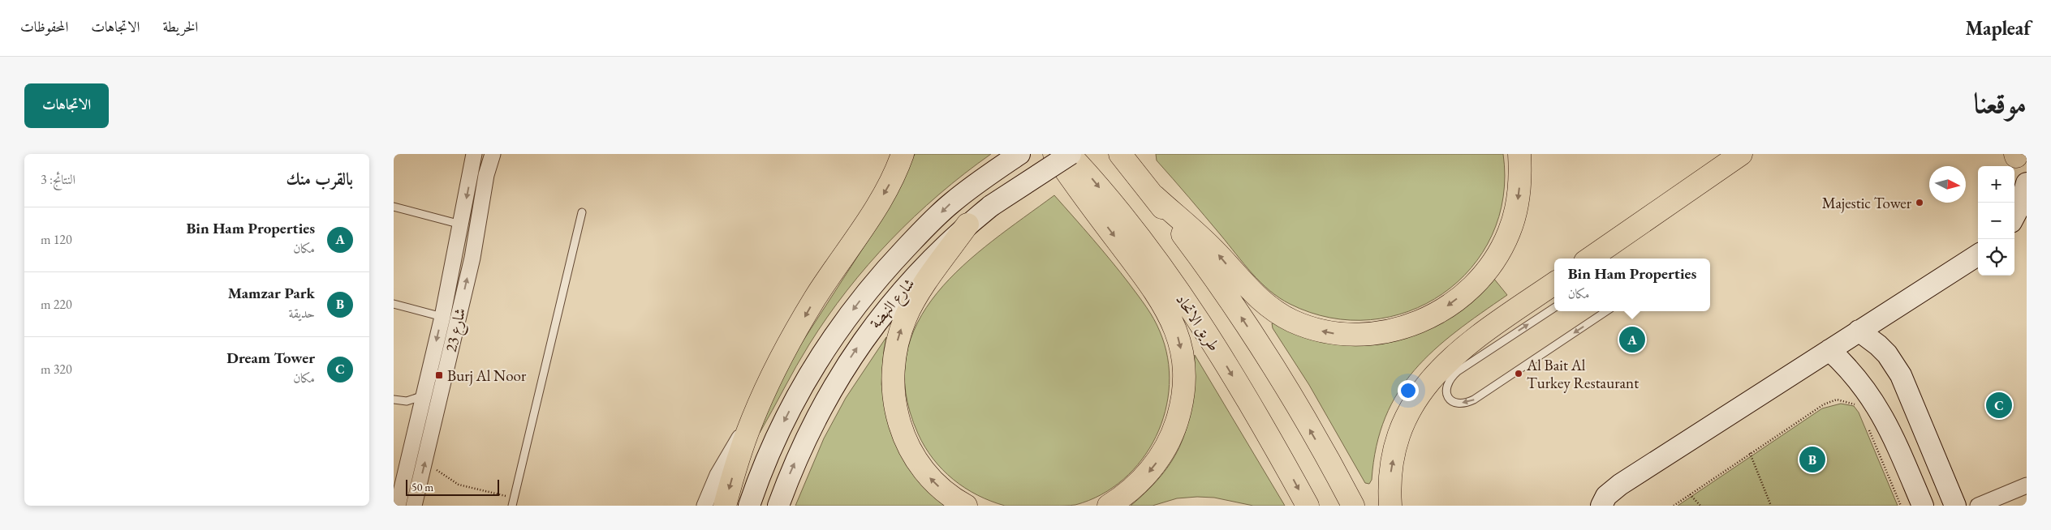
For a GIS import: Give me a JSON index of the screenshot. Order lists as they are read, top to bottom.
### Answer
{
  "streets": {
    "highway": ["طريق الاتحاد"],
    "main road": ["شارع النهضة"],
    "street": ["شارع 23"]
  },
  "crossings": [
    ["شارع النهضة", "طريق الاتحاد"]
  ],
  "places": {
    "other": ["Majestic Tower", "Al Bait Al Turkey Restaurant"],
    "transit": ["Burj Al Noor"]
  },
  "scale_bar": "50 m",
  "north": "right",
  "page": {
    "header": "Mapleaf",
    "nav": ["الخريطة", "الاتجاهات", "المحفوظات"],
    "title": "موقعنا",
    "buttons": "الاتجاهات",
    "heading": ["بالقرب منك", "النتائج: 3"],
    "map_buttons": ["+", "−"],
    "list": [
      {
        "mark": "A",
        "name": "Bin Ham Properties",
        "note": "مكان",
        "value": "120 m"
      },
      {
        "mark": "B",
        "name": "Mamzar Park",
        "note": "حديقة",
        "value": "220 m"
      },
      {
        "mark": "C",
        "name": "Dream Tower",
        "note": "مكان",
        "value": "320 m"
      }
    ],
    "popup": ["Bin Ham Properties", "مكان"],
    "pins": ["A", "C", "B"],
    "scale": "50 m"
  }
}
